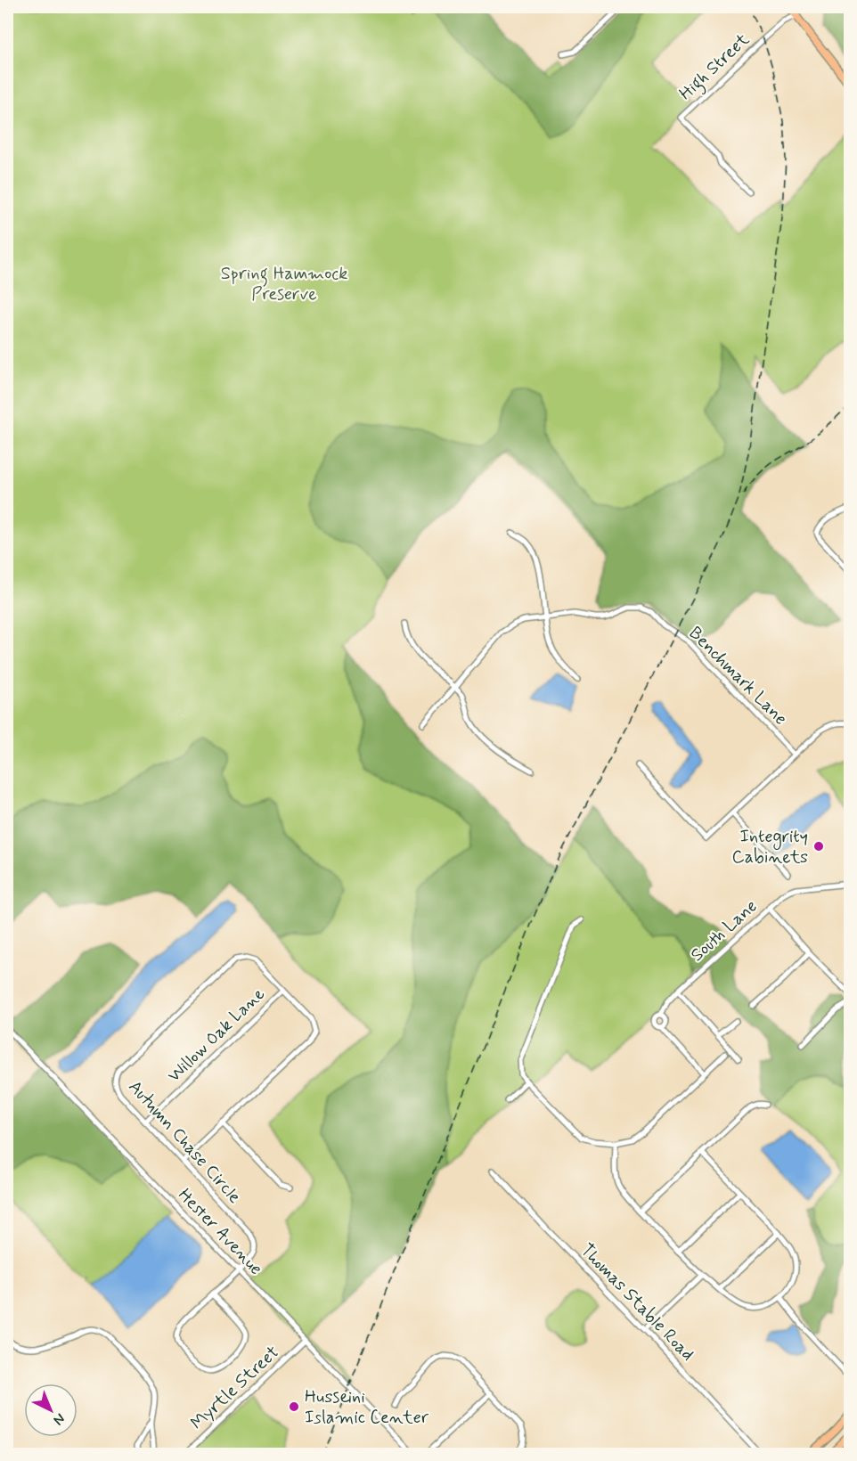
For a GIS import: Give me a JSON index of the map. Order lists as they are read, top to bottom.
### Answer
{
  "streets": {
    "street": [
      "High Street",
      "Benchmark Lane",
      "South Lane",
      "Willow Oak Lane",
      "Autumn Chase Circle",
      "Hester Avenue",
      "Thomas Stable Road",
      "Myrtle Street"
    ]
  },
  "crossings": [
    ["Willow Oak Lane", "Autumn Chase Circle"],
    ["Autumn Chase Circle", "Hester Avenue"],
    ["Hester Avenue", "Myrtle Street"]
  ],
  "parks": ["Spring Hammock Preserve"],
  "places": ["Integrity Cabinets", "Husseini Islamic Center"],
  "north": "bottom right"
}
